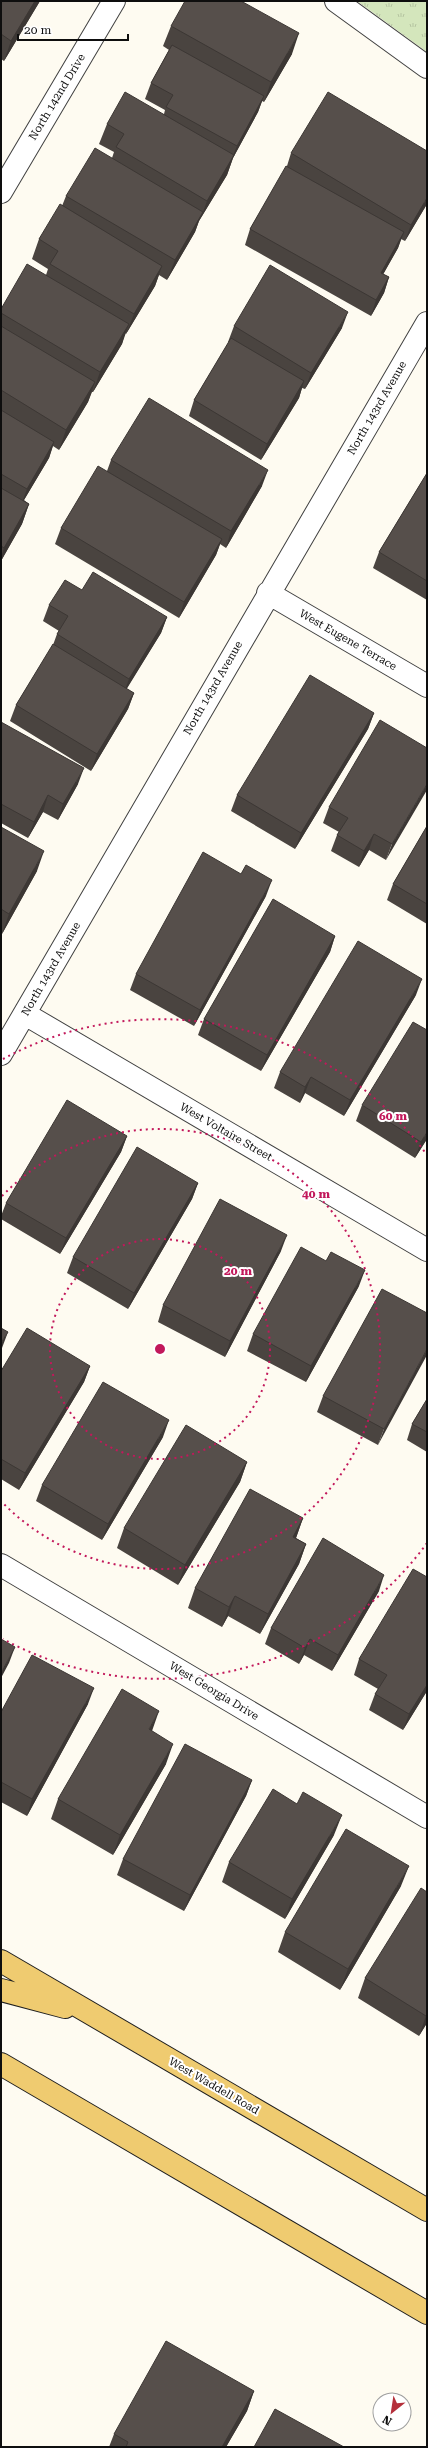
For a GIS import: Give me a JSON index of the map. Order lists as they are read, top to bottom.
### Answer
{
  "streets": {
    "main road": ["West Waddell Road"],
    "street": [
      "North 142nd Drive",
      "North 143rd Avenue",
      "West Eugene Terrace",
      "West Voltaire Street",
      "West Georgia Drive"
    ]
  },
  "crossings": [
    ["North 143rd Avenue", "West Eugene Terrace"],
    ["North 143rd Avenue", "West Voltaire Street"]
  ],
  "scale_bar": "20 m",
  "north": "bottom left",
  "rings": ["60 m", "40 m", "20 m"]
}
